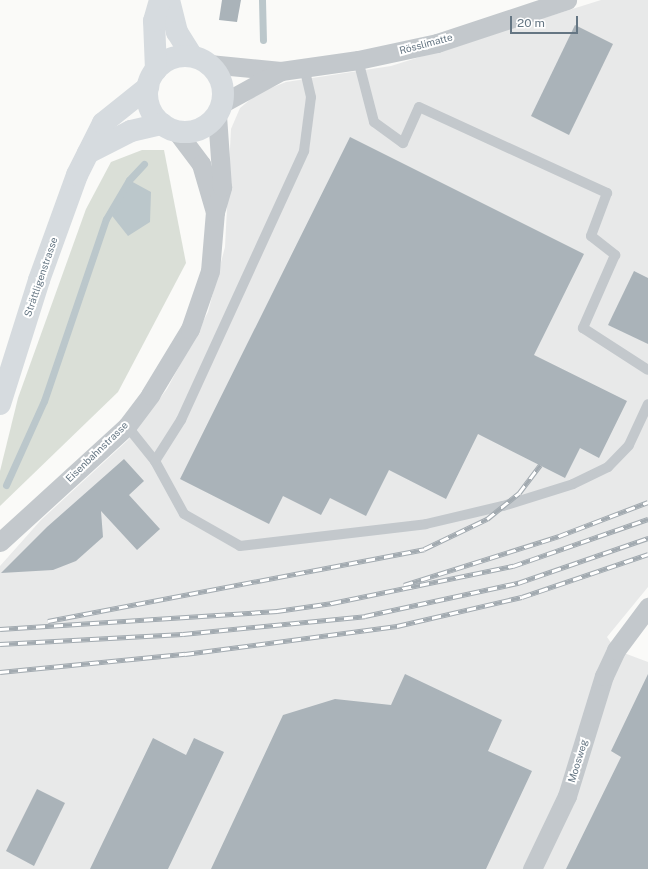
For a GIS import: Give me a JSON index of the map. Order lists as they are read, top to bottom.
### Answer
{
  "streets": {
    "main road": ["Strättligenstrasse"],
    "street": ["Rösslimatte", "Eisenbahnstrasse", "Moosweg"]
  },
  "crossings": [
    ["Rösslimatte", "Strättligenstrasse"],
    ["Rösslimatte", "Eisenbahnstrasse"],
    ["Strättligenstrasse", "Eisenbahnstrasse"]
  ],
  "scale_bar": "20 m"
}
